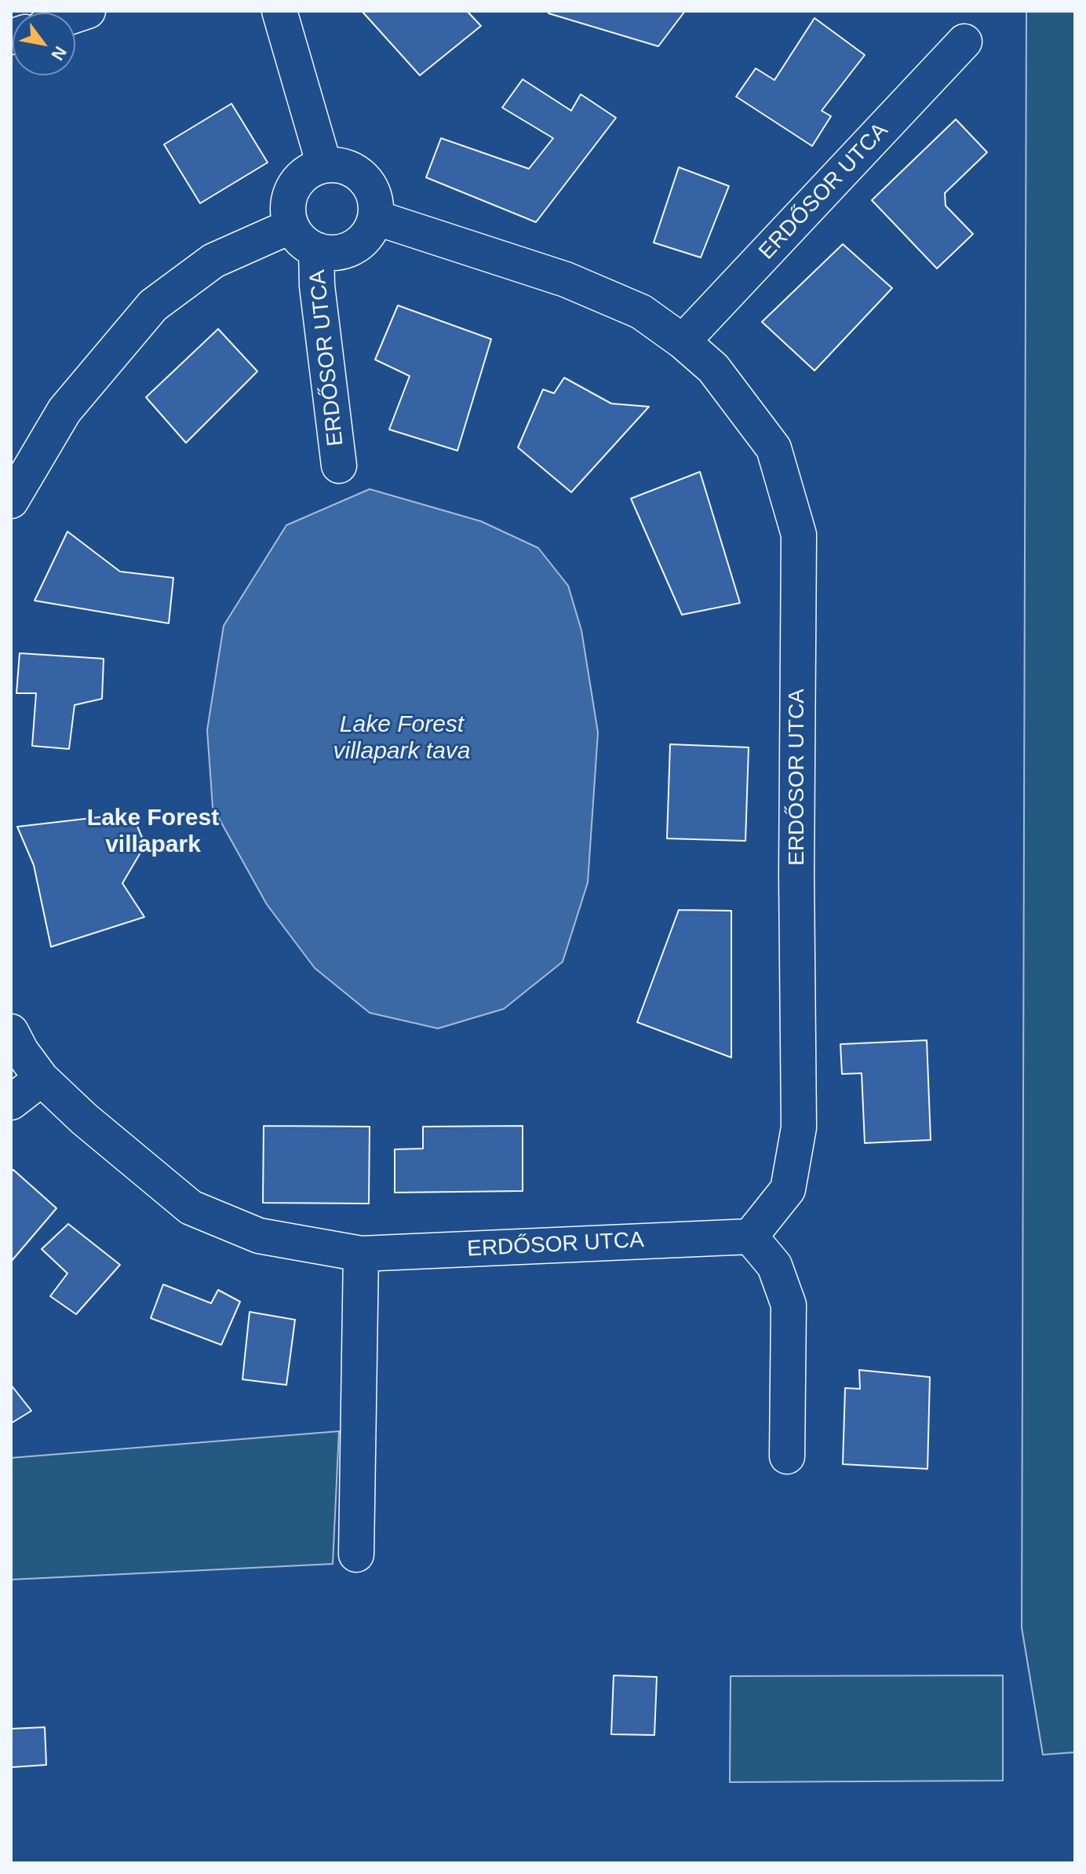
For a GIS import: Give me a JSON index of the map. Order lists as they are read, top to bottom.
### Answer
{
  "streets": {
    "street": ["ERDŐSOR UTCA"]
  },
  "districts": ["Lake Forest villapark"],
  "water": ["Lake Forest villapark tava"],
  "north": "bottom right"
}
